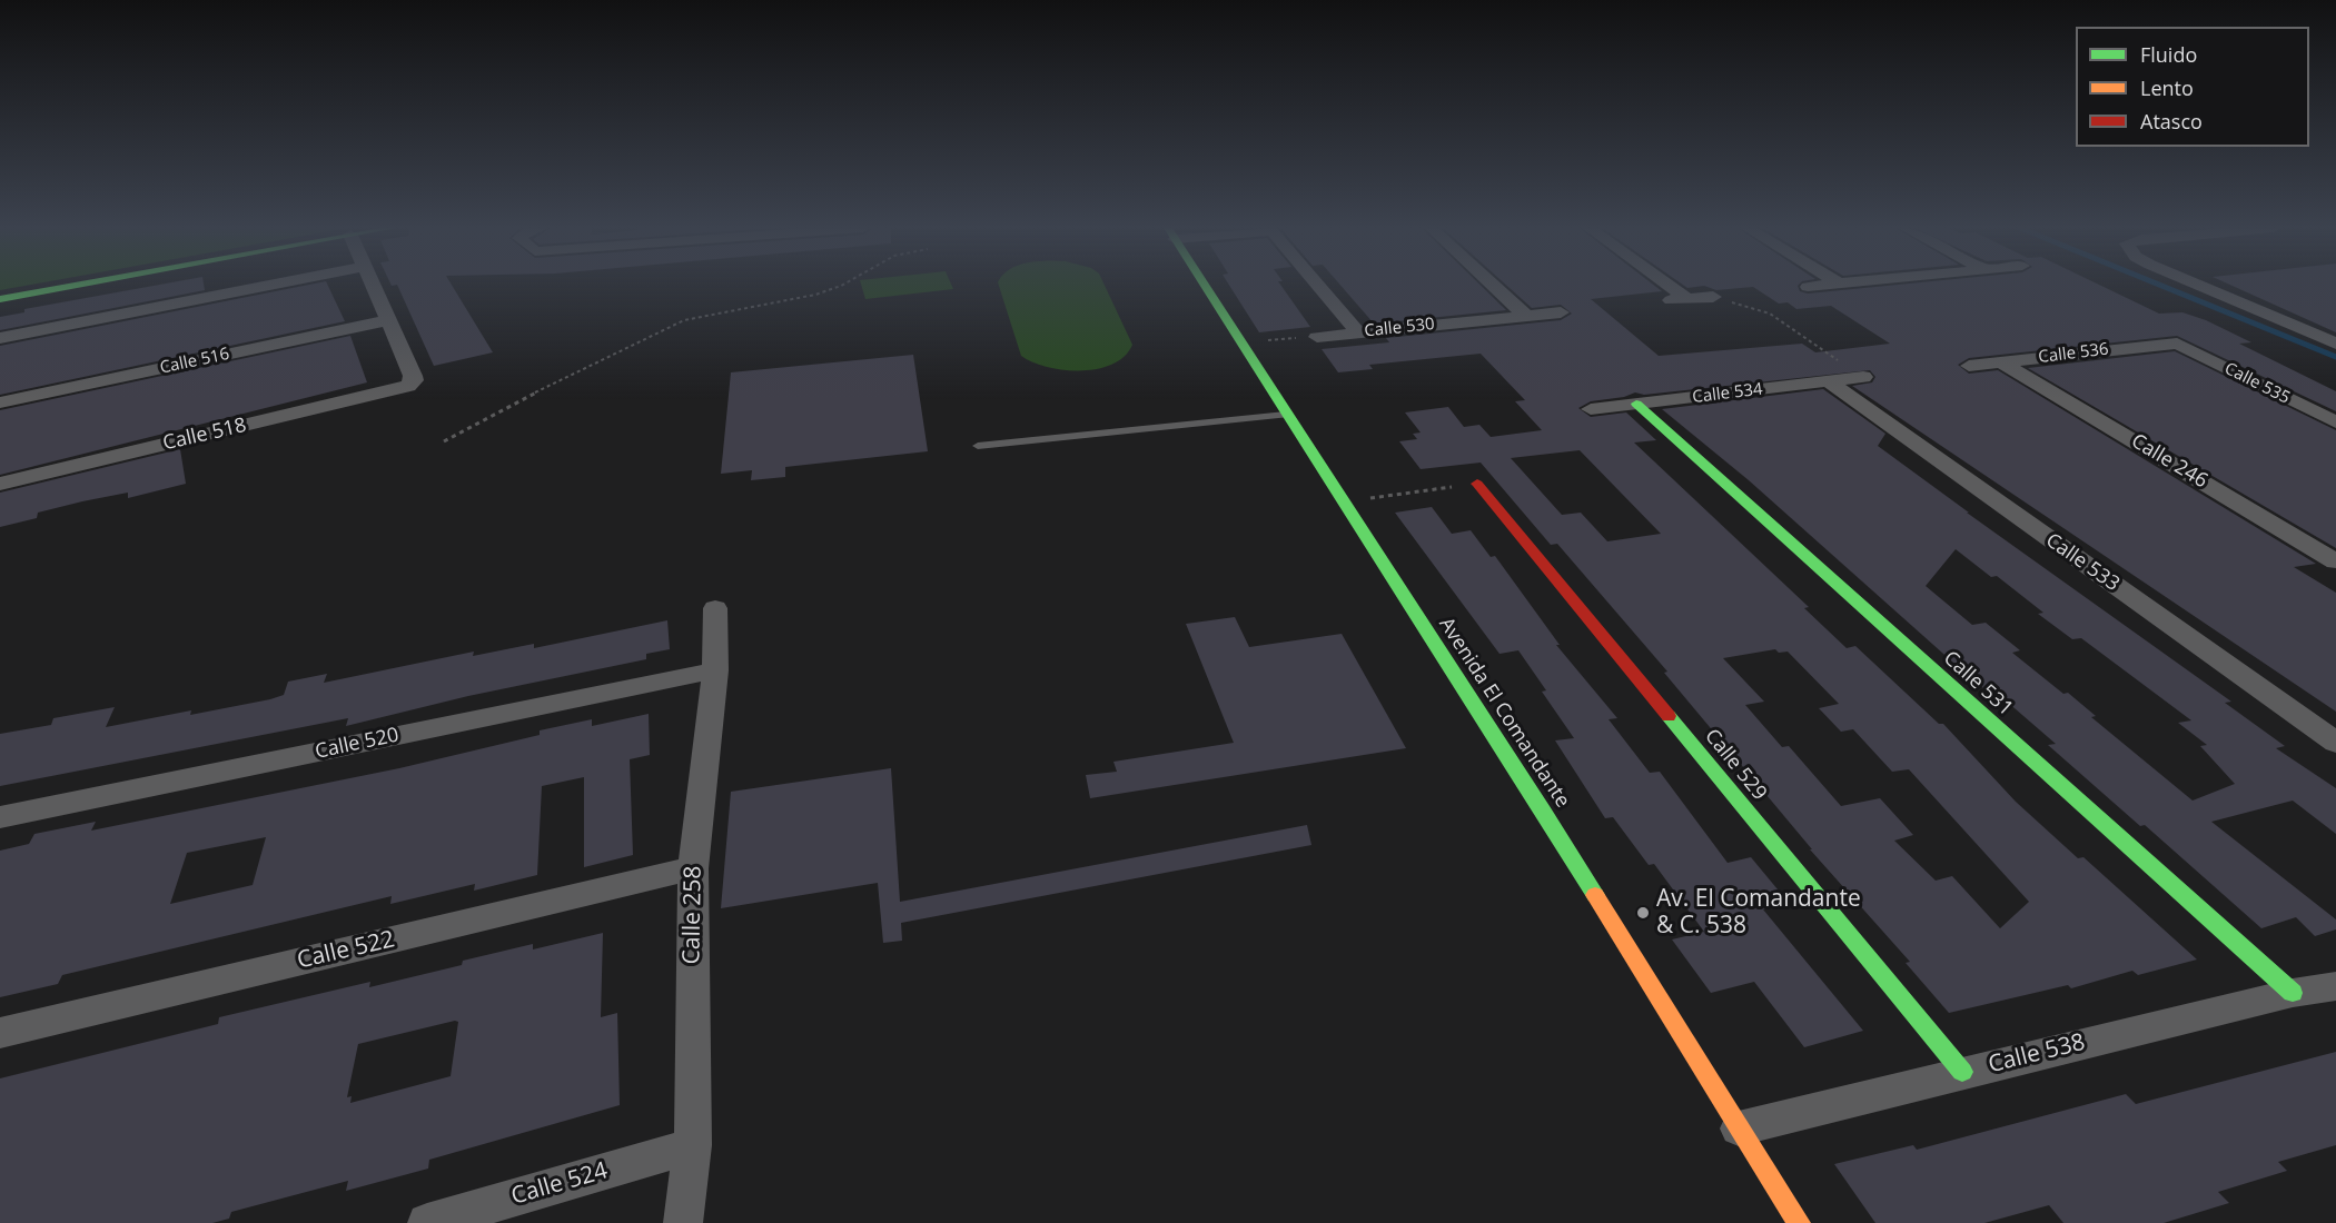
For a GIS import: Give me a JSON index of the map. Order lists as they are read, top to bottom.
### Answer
{
  "streets": {
    "street": [
      "Calle 530",
      "Calle 536",
      "Calle 516",
      "Calle 535",
      "Calle 534",
      "Calle 518",
      "Calle 246",
      "Calle 533",
      "Calle 531",
      "Avenida El Comandante",
      "Calle 520",
      "Calle 529",
      "Calle 258",
      "Calle 522",
      "Calle 538",
      "Calle 524"
    ]
  },
  "crossings": [
    ["Calle 536", "Calle 535"],
    ["Calle 536", "Calle 246"],
    ["Calle 516", "Calle 518"],
    ["Calle 534", "Calle 533"],
    ["Calle 534", "Calle 531"],
    ["Calle 531", "Calle 538"],
    ["Avenida El Comandante", "Calle 538"],
    ["Calle 520", "Calle 258"],
    ["Calle 529", "Calle 538"],
    ["Calle 258", "Calle 522"],
    ["Calle 258", "Calle 524"]
  ],
  "places": ["Av. El Comandante & C. 538"],
  "legend": ["Fluido", "Lento", "Atasco"]
}
